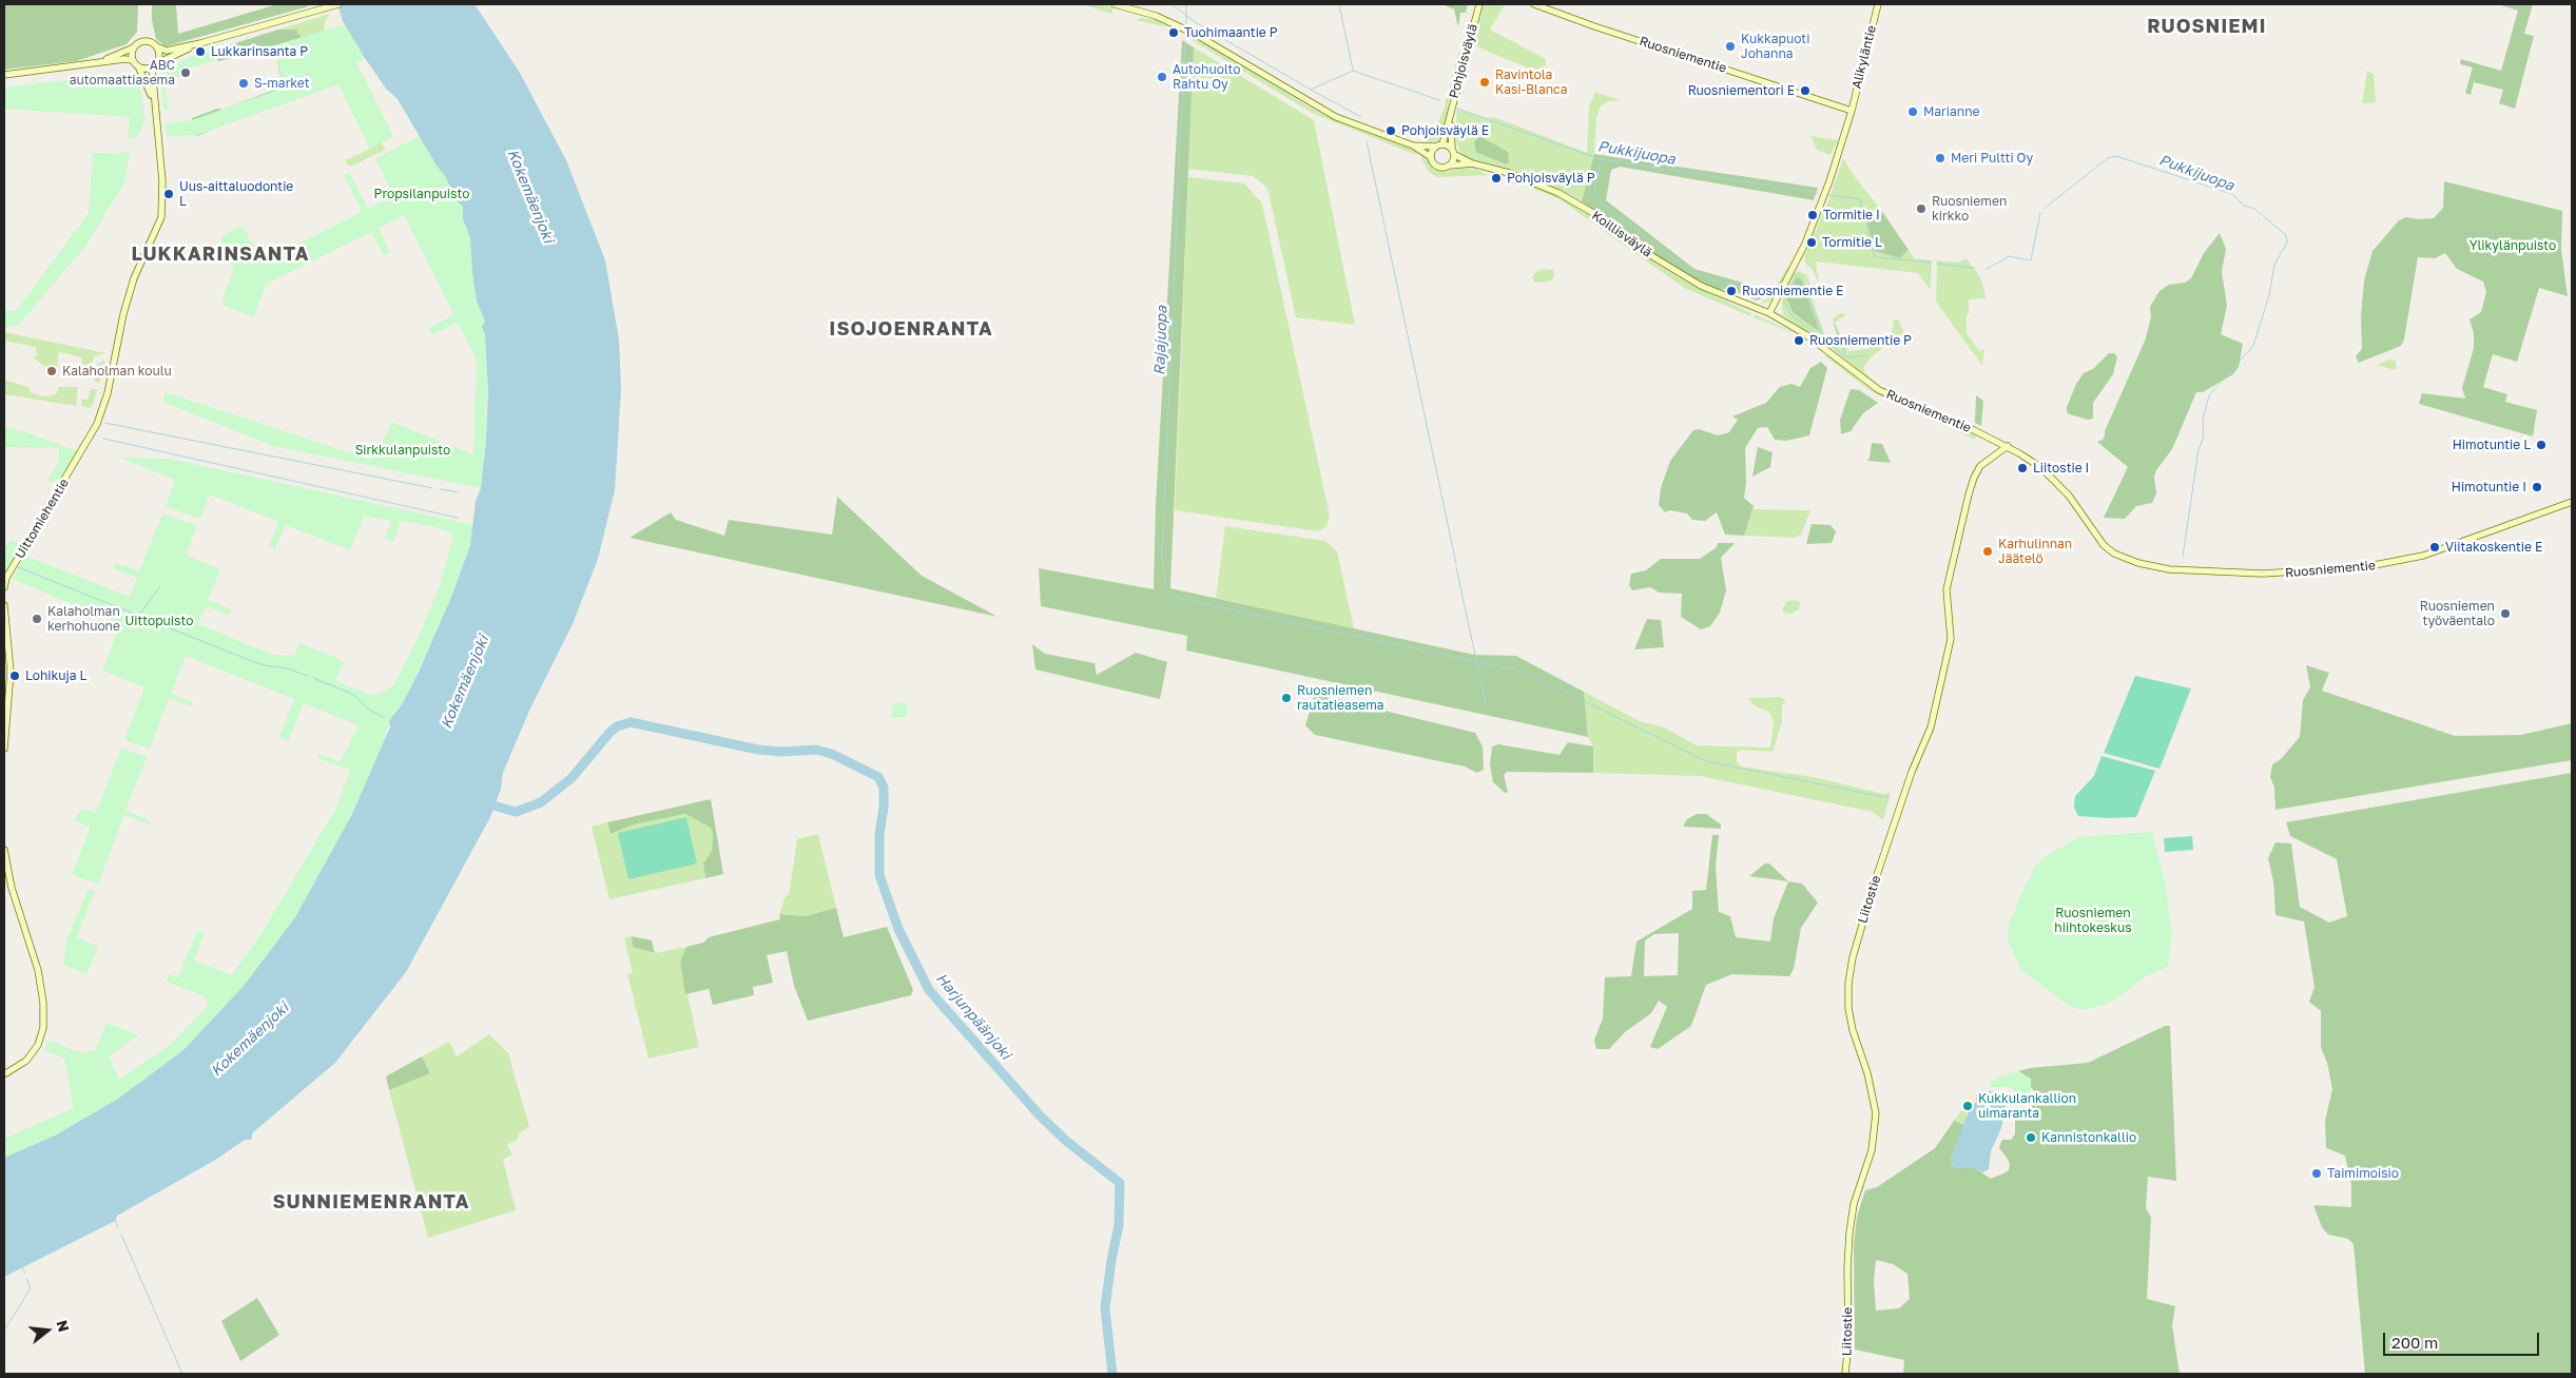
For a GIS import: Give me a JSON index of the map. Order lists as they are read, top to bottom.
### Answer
{
  "streets": {
    "street": [
      "Ruosniementie",
      "Alikyläntie",
      "Pohjoisväylä",
      "Koillisväylä",
      "Uittomiehentie",
      "Liitostie"
    ]
  },
  "crossings": [
    ["Ruosniementie", "Alikyläntie"],
    ["Ruosniementie", "Koillisväylä"],
    ["Ruosniementie", "Liitostie"],
    ["Pohjoisväylä", "Koillisväylä"]
  ],
  "districts": [
    "RUOSNIEMI",
    "LUKKARINSANTA",
    "ISOJOENRANTA",
    "SUNNIEMENRANTA"
  ],
  "water": [
    "Pukkijuopa",
    "Kokemäenjoki",
    "Rajajuopa",
    "Harjunpäänjoki"
  ],
  "parks": [
    "Propsilanpuisto",
    "Ylikylänpuisto",
    "Sirkkulanpuisto",
    "Uittopuisto",
    "Ruosniemen hiihtokeskus"
  ],
  "places": [
    "Tuohimaantie P",
    "Kukkapuoti Johanna",
    "Lukkarinsanta P",
    "ABC automaattiasema",
    "Autohuolto Rahtu Oy",
    "Ravintola Kasi-Blanca",
    "S-market",
    "Ruosniementori E",
    "Marianne",
    "Pohjoisväylä E",
    "Meri Pultti Oy",
    "Pohjoisväylä P",
    "Uus-aittaluodontie L",
    "Ruosniemen kirkko",
    "Tormitie I",
    "Tormitie L",
    "Ruosniementie E",
    "Ruosniementie P",
    "Kalaholman koulu",
    "Himotuntie L",
    "Liitostie I",
    "Himotuntie I",
    "Viitakoskentie E",
    "Karhulinnan Jäätelö",
    "Ruosniemen työväentalo",
    "Kalaholman kerhohuone",
    "Lohikuja L",
    "Ruosniemen rautatieasema",
    "Kukkulankallion uimaranta",
    "Kannistonkallio",
    "Taimimoisio"
  ],
  "scale_bar": "200 m",
  "north": "right"
}
